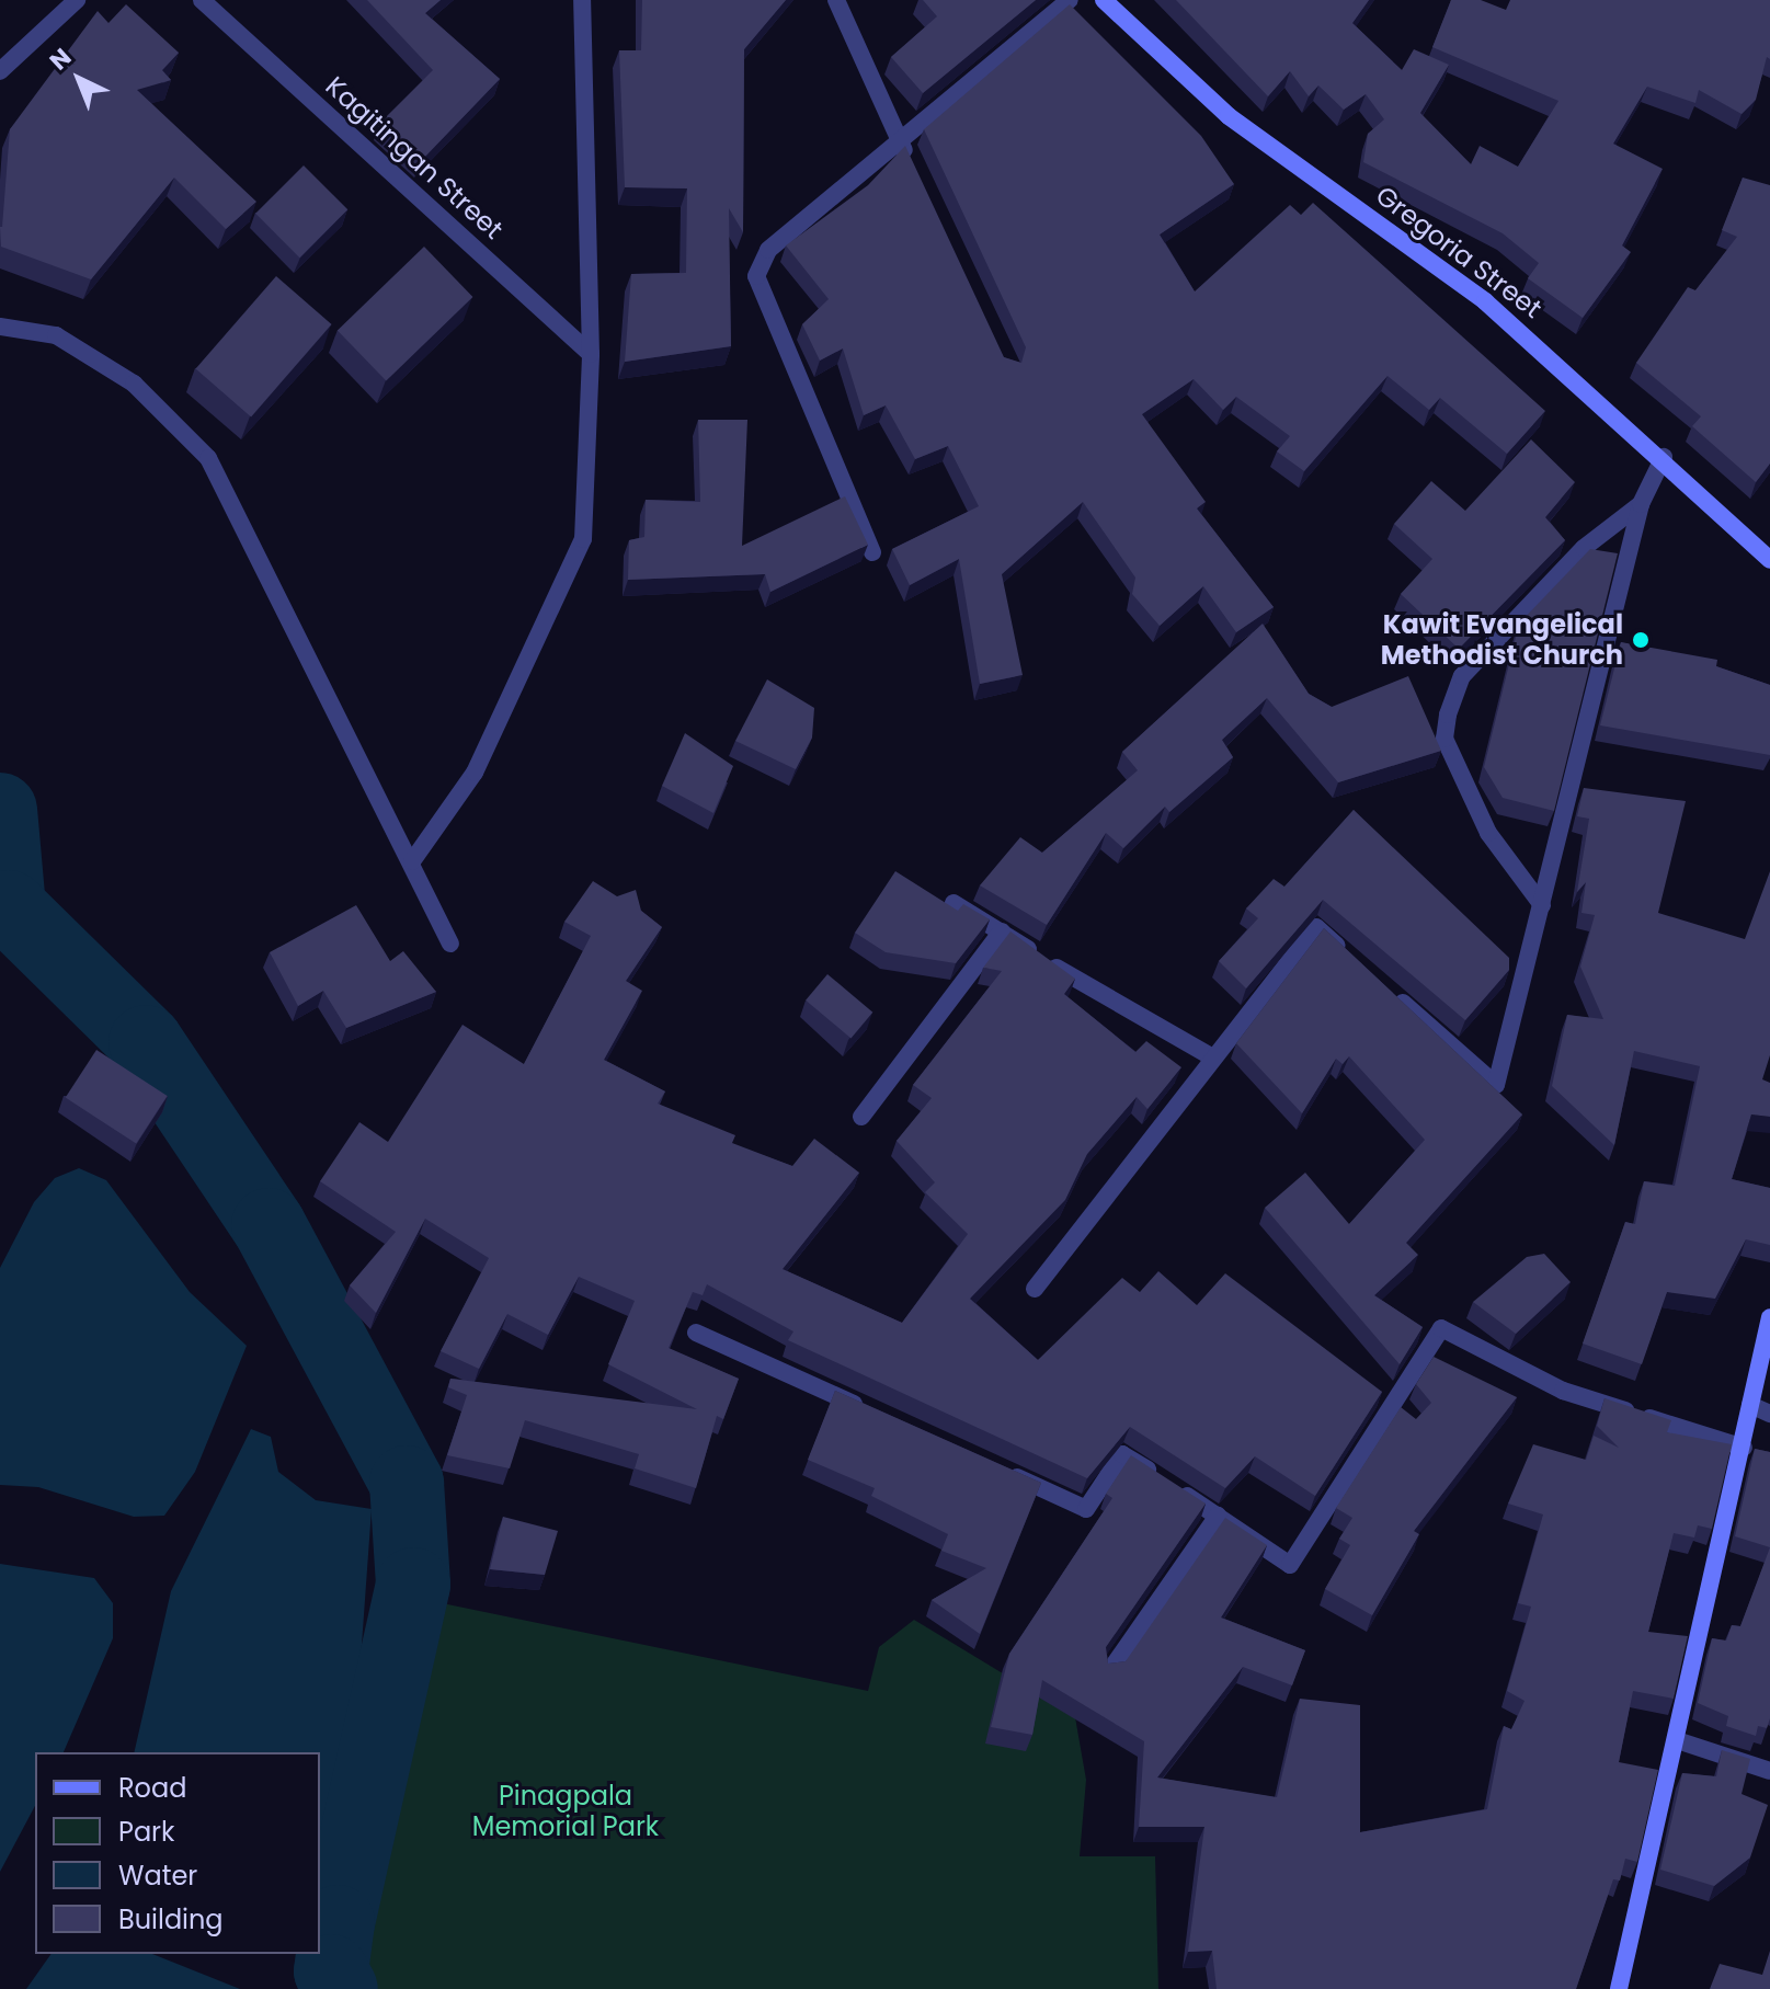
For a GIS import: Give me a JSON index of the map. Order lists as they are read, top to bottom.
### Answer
{
  "streets": {
    "street": ["Kagitingan Street", "Gregoria Street"]
  },
  "parks": ["Pinagpala Memorial Park"],
  "places": ["Kawit Evangelical Methodist Church"],
  "legend": [
    "Road",
    "Park",
    "Water",
    "Building"
  ],
  "north": "top left"
}
